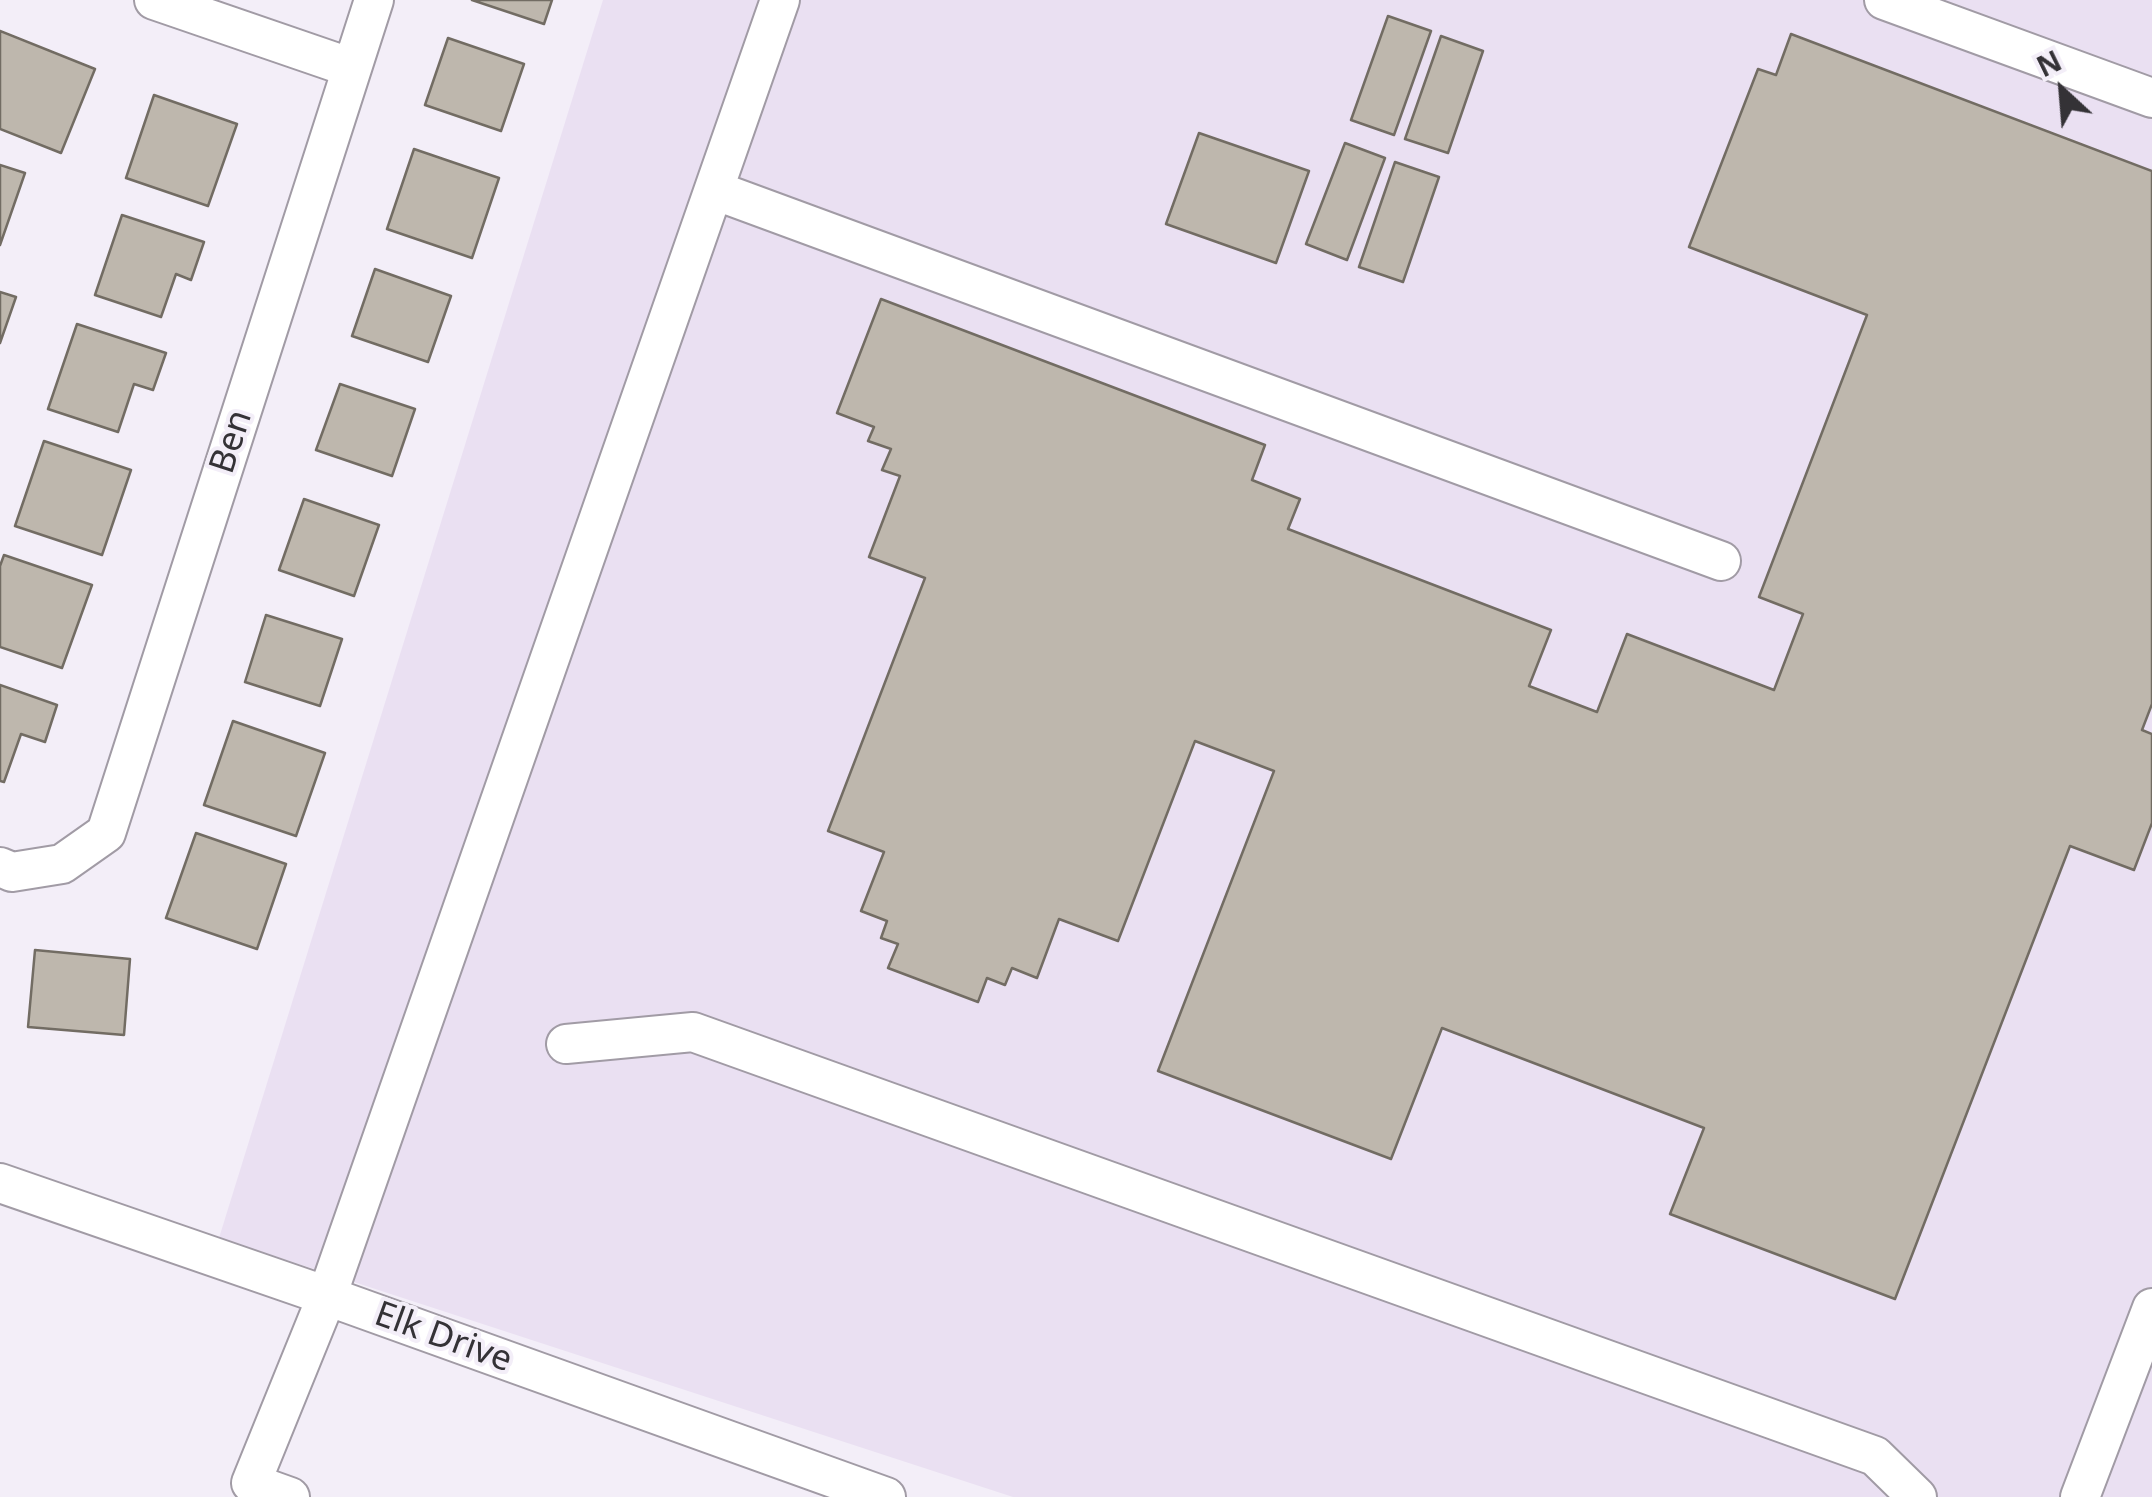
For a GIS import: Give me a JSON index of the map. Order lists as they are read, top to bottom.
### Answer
{
  "streets": {
    "street": ["Ben", "Elk Drive"]
  },
  "north": "top left"
}
